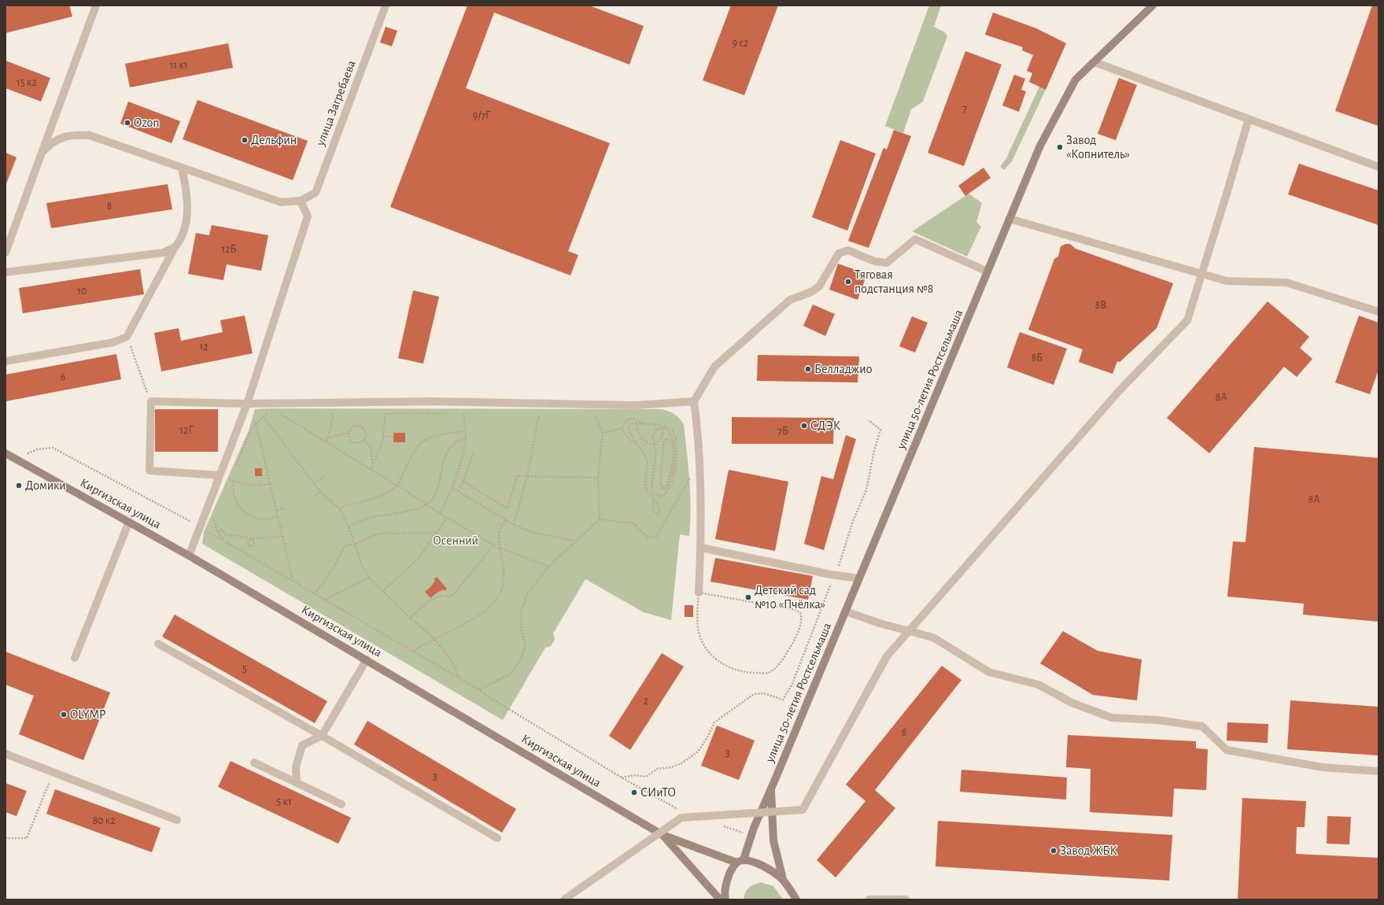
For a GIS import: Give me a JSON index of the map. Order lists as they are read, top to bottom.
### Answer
{
  "streets": {
    "main road": ["улица 50-летия Ростсельмаша", "Киргизская улица"],
    "street": ["улица Загребаева"]
  },
  "parks": ["Осенний"],
  "places": [
    "Ozon",
    "Дельфин",
    "Завод «Копнитель»",
    "Тяговая подстанция №8",
    "Белладжио",
    "СДЭК",
    "Домики",
    "Детский сад №10 «Пчёлка»",
    "OLYMP",
    "СИиТО",
    "Завод ЖБК"
  ],
  "house_numbers": [
    "9 с2",
    "11 к1",
    "15 к2",
    "7",
    "9/7Г",
    "8",
    "12Б",
    "10",
    "8В",
    "12",
    "8Б",
    "6",
    "8А",
    "12Г",
    "7Б",
    "8А",
    "5",
    "2",
    "8",
    "3",
    "3",
    "5 к1",
    "80 к2"
  ]
}
